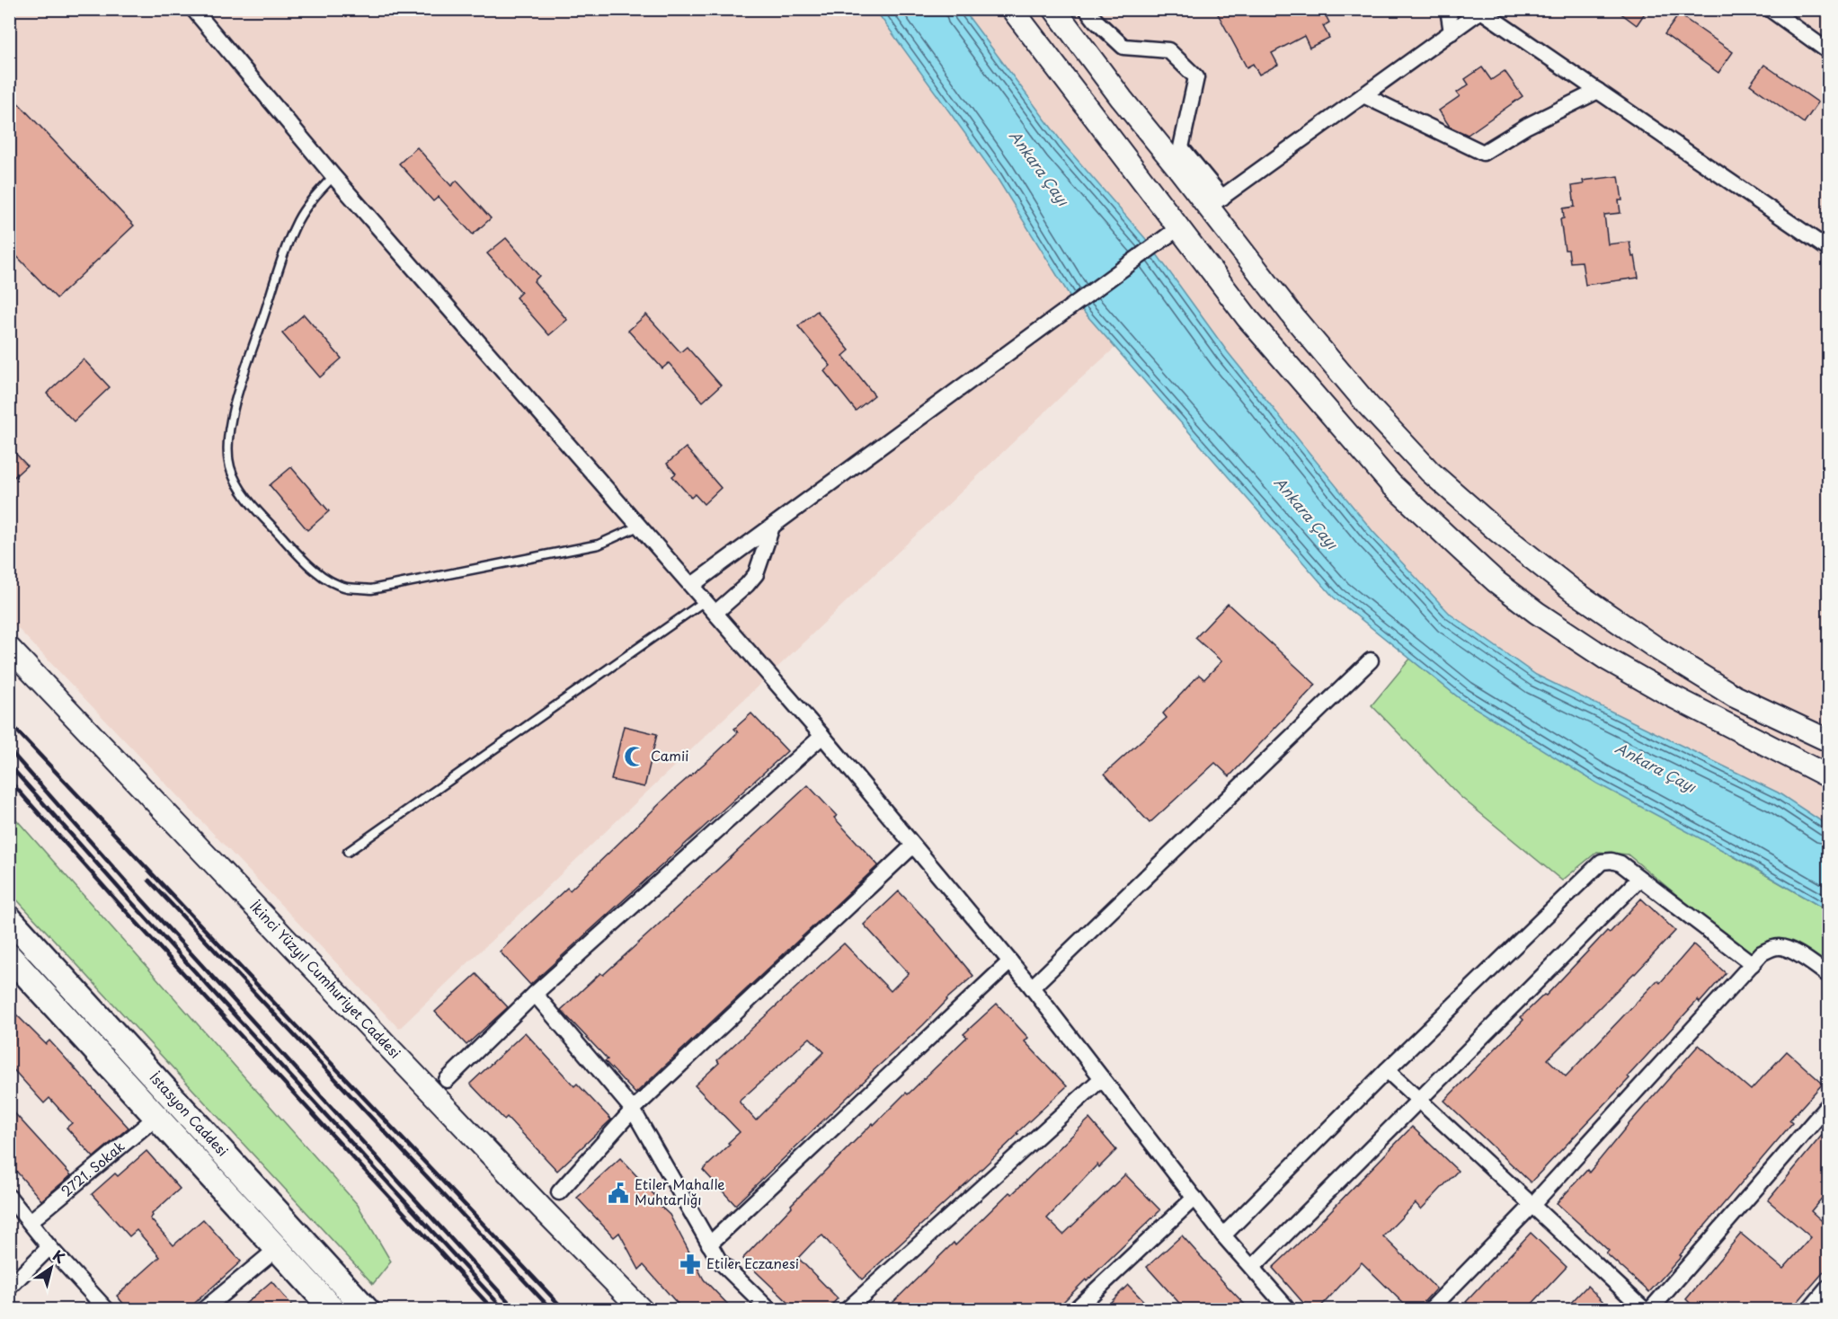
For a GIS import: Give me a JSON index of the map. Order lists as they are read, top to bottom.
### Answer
{
  "streets": {
    "main road": ["İkinci Yüzyıl Cumhuriyet Caddesi", "İstasyon Caddesi"],
    "street": ["2721. Sokak"]
  },
  "crossings": [
    ["İstasyon Caddesi", "2721. Sokak"]
  ],
  "water": ["Ankara Çayı"],
  "places": {
    "mosque": ["Camii"],
    "public building": ["Etiler Mahalle Muhtarlığı"],
    "pharmacy": ["Etiler Eczanesi"]
  },
  "north": "top right"
}
